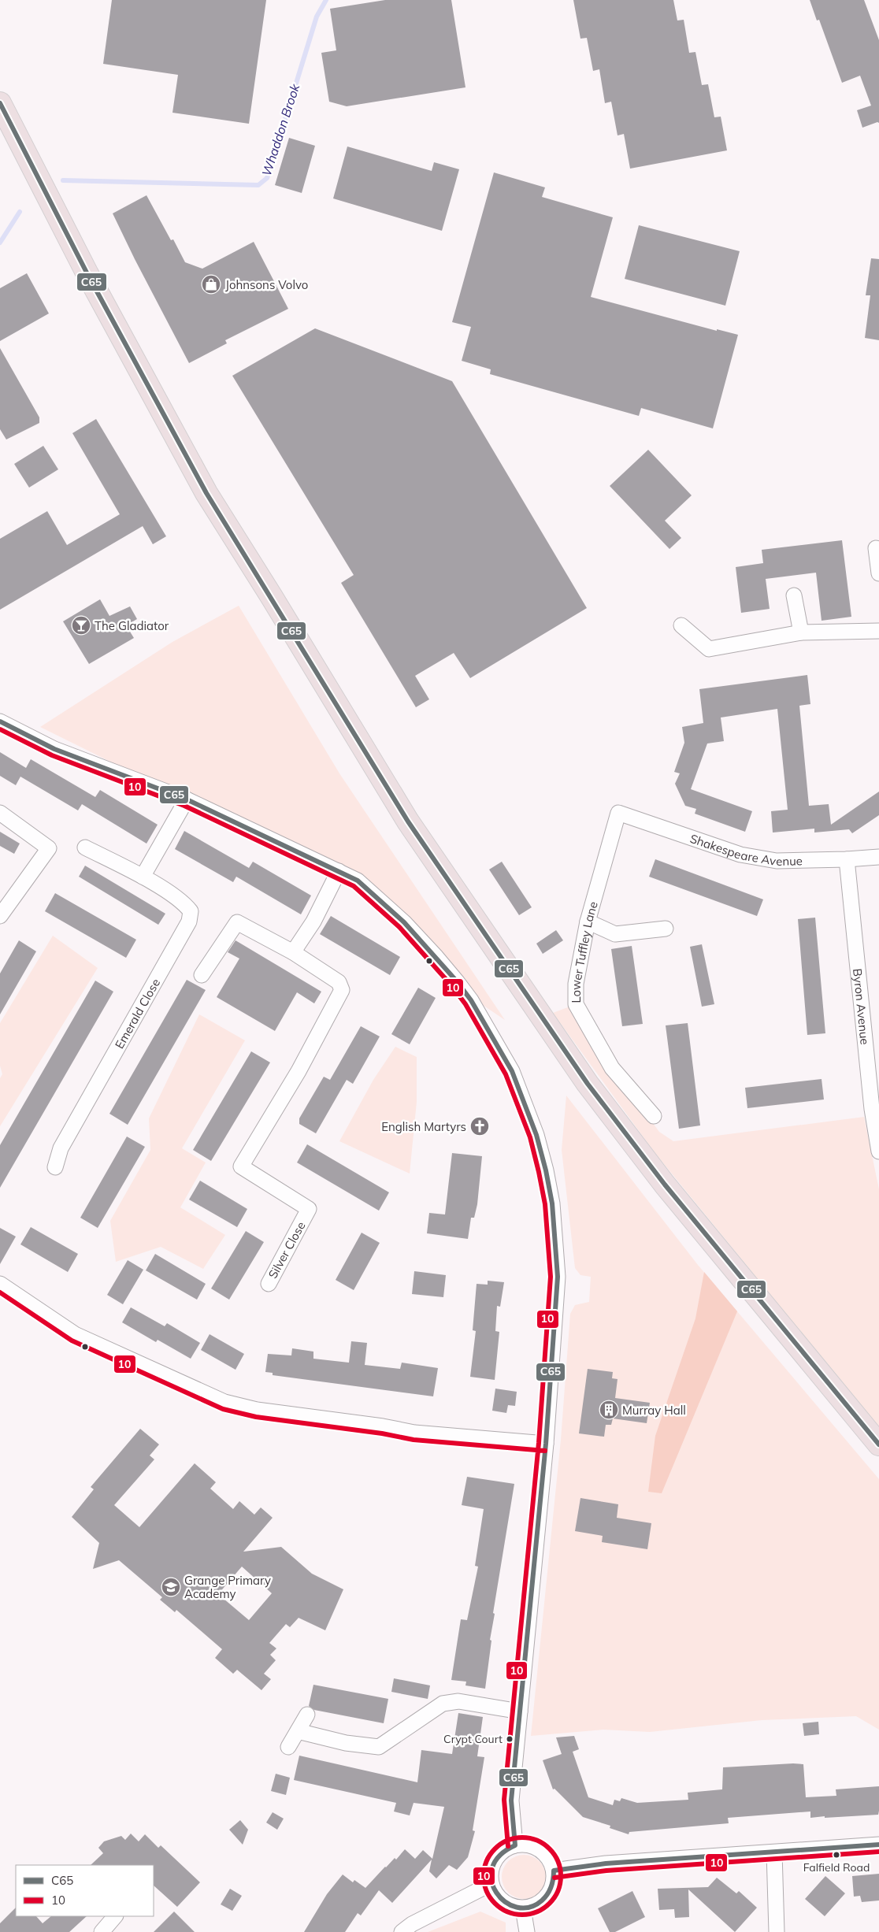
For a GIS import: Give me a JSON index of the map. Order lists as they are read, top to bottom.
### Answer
{
  "streets": {
    "street": [
      "Shakespeare Avenue",
      "Lower Tuffley Lane",
      "Byron Avenue",
      "Emerald Close",
      "Silver Close"
    ]
  },
  "crossings": [
    ["Shakespeare Avenue", "Lower Tuffley Lane"],
    ["Shakespeare Avenue", "Byron Avenue"]
  ],
  "water": ["Whaddon Brook"],
  "places": {
    "shop": ["Johnsons Volvo"],
    "bar": ["The Gladiator"],
    "church": ["English Martyrs"],
    "building": ["Murray Hall"],
    "school or university": ["Grange Primary Academy"],
    "other": ["Crypt Court", "Falfield Road"]
  },
  "lines": ["transit line C65", "transit line 10"],
  "legend": ["C65", "10"]
}
